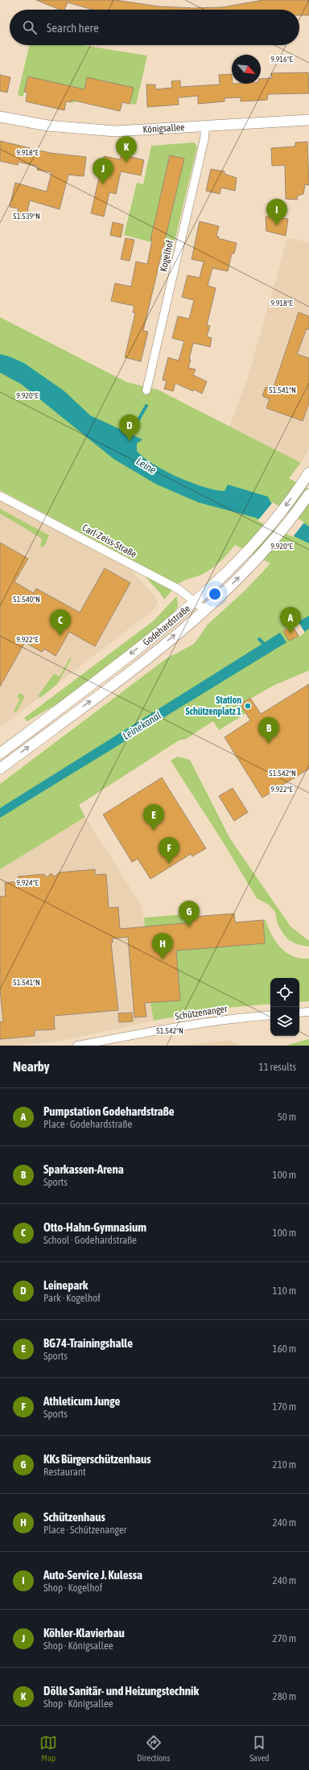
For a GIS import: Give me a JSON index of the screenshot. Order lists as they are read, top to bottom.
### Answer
{
  "streets": {
    "street": [
      "Königsallee",
      "Kogelhof",
      "Carl-Zeiss-Straße",
      "Godehardstraße",
      "Schützenanger"
    ]
  },
  "crossings": [
    ["Königsallee", "Kogelhof"],
    ["Carl-Zeiss-Straße", "Godehardstraße"]
  ],
  "water": ["Leine", "Leinekanal"],
  "places": ["Station Schützenplatz 1"],
  "north": "bottom right",
  "page": {
    "search": "Search here",
    "pins": [
      "K",
      "J",
      "I",
      "D",
      "A",
      "C",
      "B",
      "E",
      "F",
      "G",
      "H"
    ],
    "heading": ["Nearby", "11 results"],
    "list": [
      {
        "mark": "A",
        "name": "Pumpstation Godehardstraße",
        "note": "Place · Godehardstraße",
        "value": "50 m"
      },
      {
        "mark": "B",
        "name": "Sparkassen-Arena",
        "note": "Sports",
        "value": "100 m"
      },
      {
        "mark": "C",
        "name": "Otto-Hahn-Gymnasium",
        "note": "School · Godehardstraße",
        "value": "100 m"
      },
      {
        "mark": "D",
        "name": "Leinepark",
        "note": "Park · Kogelhof",
        "value": "110 m"
      },
      {
        "mark": "E",
        "name": "BG74-Trainingshalle",
        "note": "Sports",
        "value": "160 m"
      },
      {
        "mark": "F",
        "name": "Athleticum Junge",
        "note": "Sports",
        "value": "170 m"
      },
      {
        "mark": "G",
        "name": "KKs Bürgerschützenhaus",
        "note": "Restaurant",
        "value": "210 m"
      },
      {
        "mark": "H",
        "name": "Schützenhaus",
        "note": "Place · Schützenanger",
        "value": "240 m"
      },
      {
        "mark": "I",
        "name": "Auto-Service J. Kulessa",
        "note": "Shop · Kogelhof",
        "value": "240 m"
      },
      {
        "mark": "J",
        "name": "Köhler-Klavierbau",
        "note": "Shop · Königsallee",
        "value": "270 m"
      },
      {
        "mark": "K",
        "name": "Dölle Sanitär- und Heizungstechnik",
        "note": "Shop · Königsallee",
        "value": "280 m"
      }
    ],
    "nav": ["Map", "Directions", "Saved"]
  },
  "coordinates": [
    "9.916°E",
    "9.918°E",
    "51.539°N",
    "51.541°N",
    "9.920°E",
    "51.540°N",
    "9.922°E",
    "51.542°N",
    "9.924°E"
  ]
}
